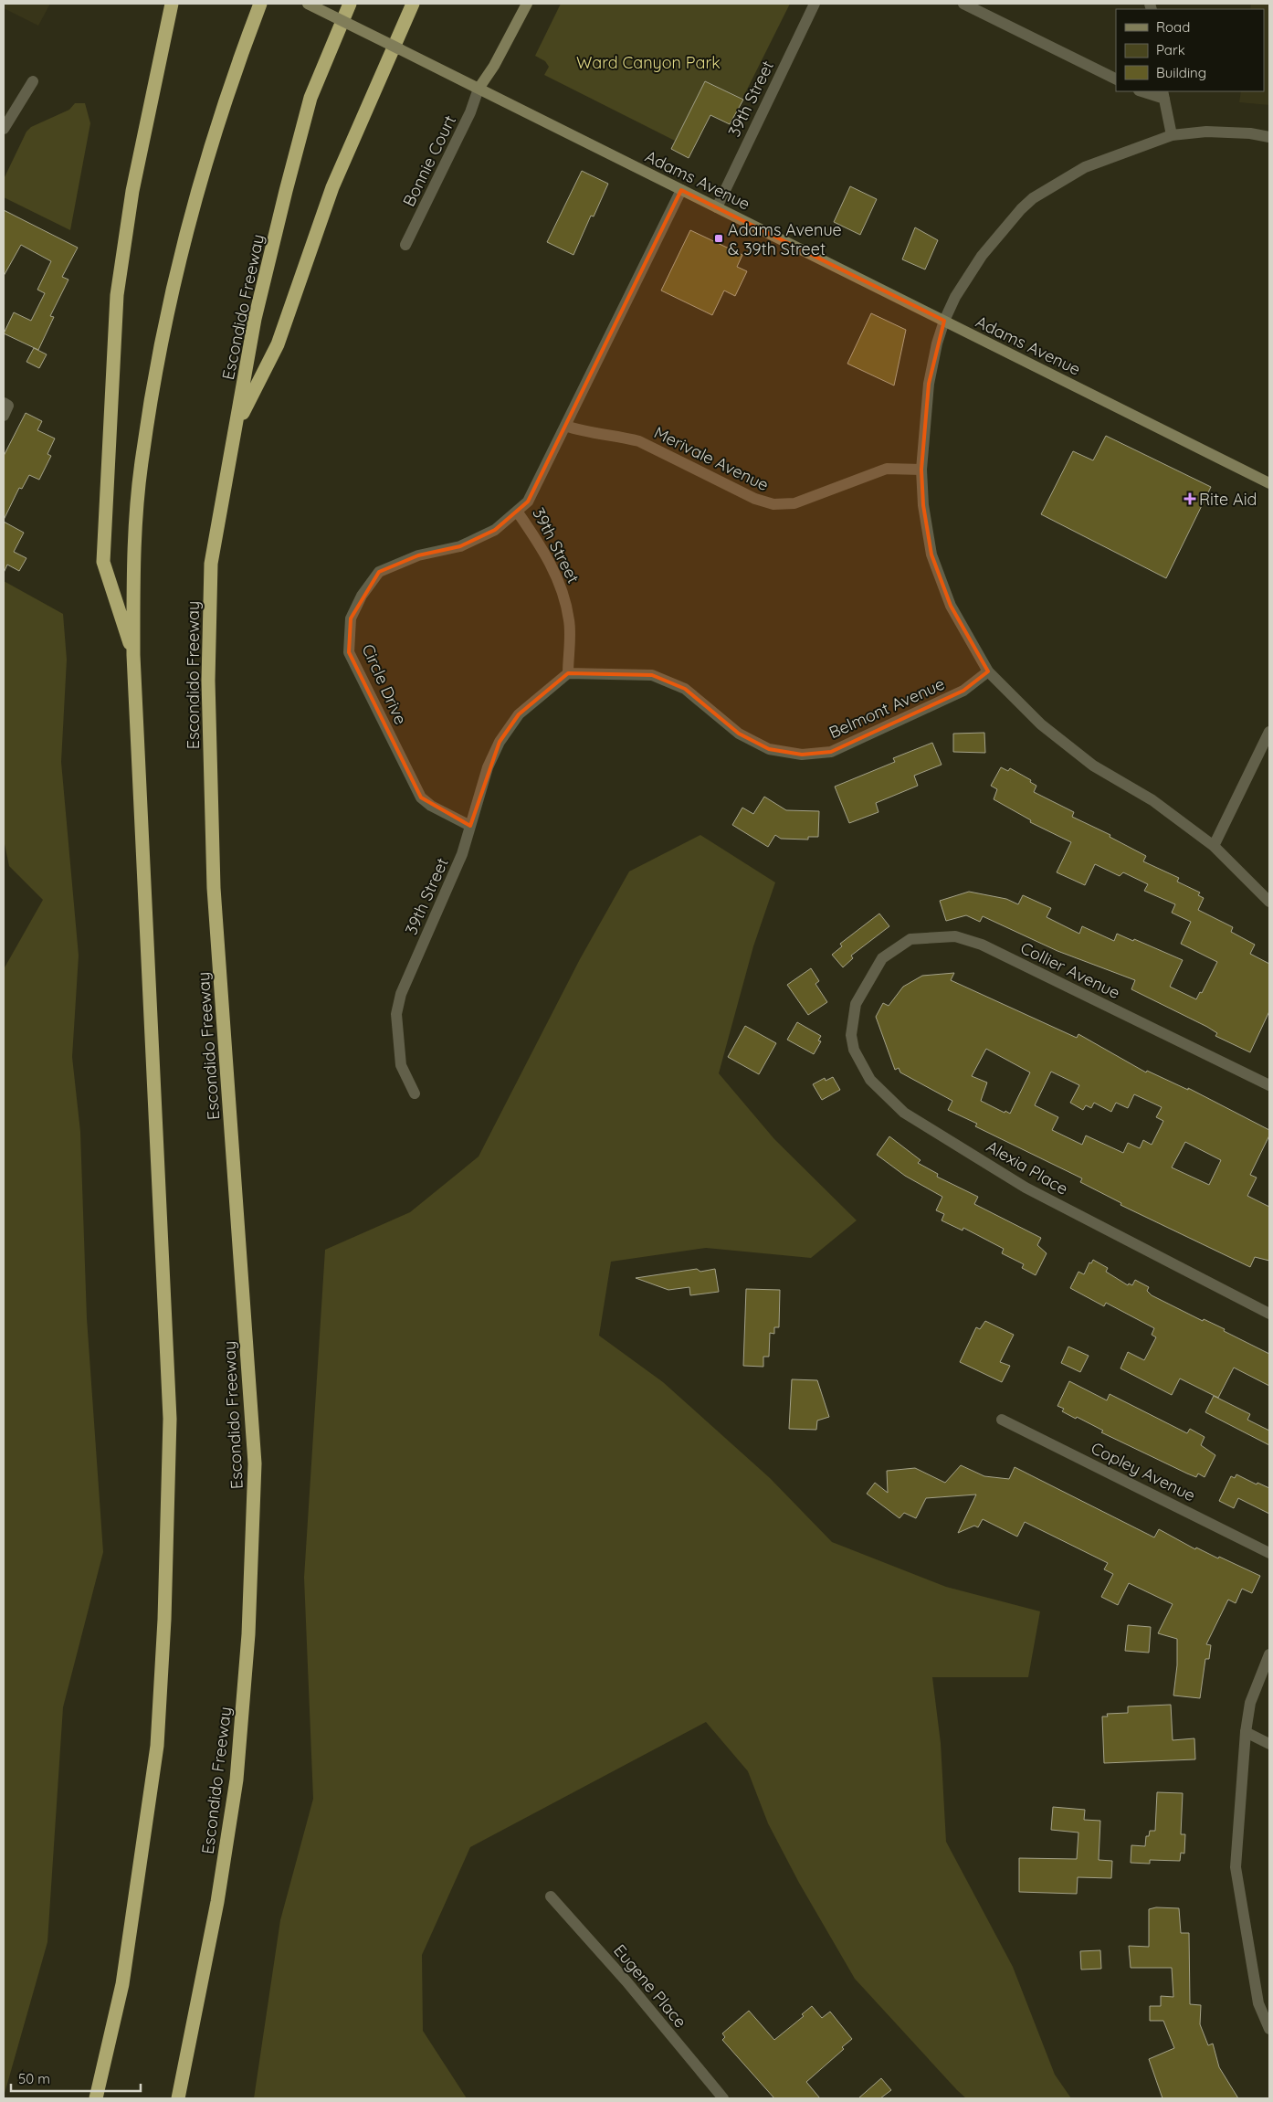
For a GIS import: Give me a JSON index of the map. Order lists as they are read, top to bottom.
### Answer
{
  "streets": {
    "highway": ["Escondido Freeway"],
    "main road": ["Adams Avenue"],
    "street": [
      "39th Street",
      "Bonnie Court",
      "Merivale Avenue",
      "Circle Drive",
      "Belmont Avenue",
      "Collier Avenue",
      "Alexia Place",
      "Copley Avenue",
      "Eugene Place"
    ]
  },
  "crossings": [
    ["39th Street", "Adams Avenue"],
    ["39th Street", "Merivale Avenue"],
    ["39th Street", "Circle Drive"],
    ["39th Street", "Belmont Avenue"],
    ["Bonnie Court", "Adams Avenue"],
    ["Collier Avenue", "Alexia Place"]
  ],
  "parks": ["Ward Canyon Park"],
  "places": {
    "transit": ["Adams Avenue & 39th Street"],
    "health": ["Rite Aid"]
  },
  "legend": ["Road", "Park", "Building"],
  "scale_bar": "50 m"
}
